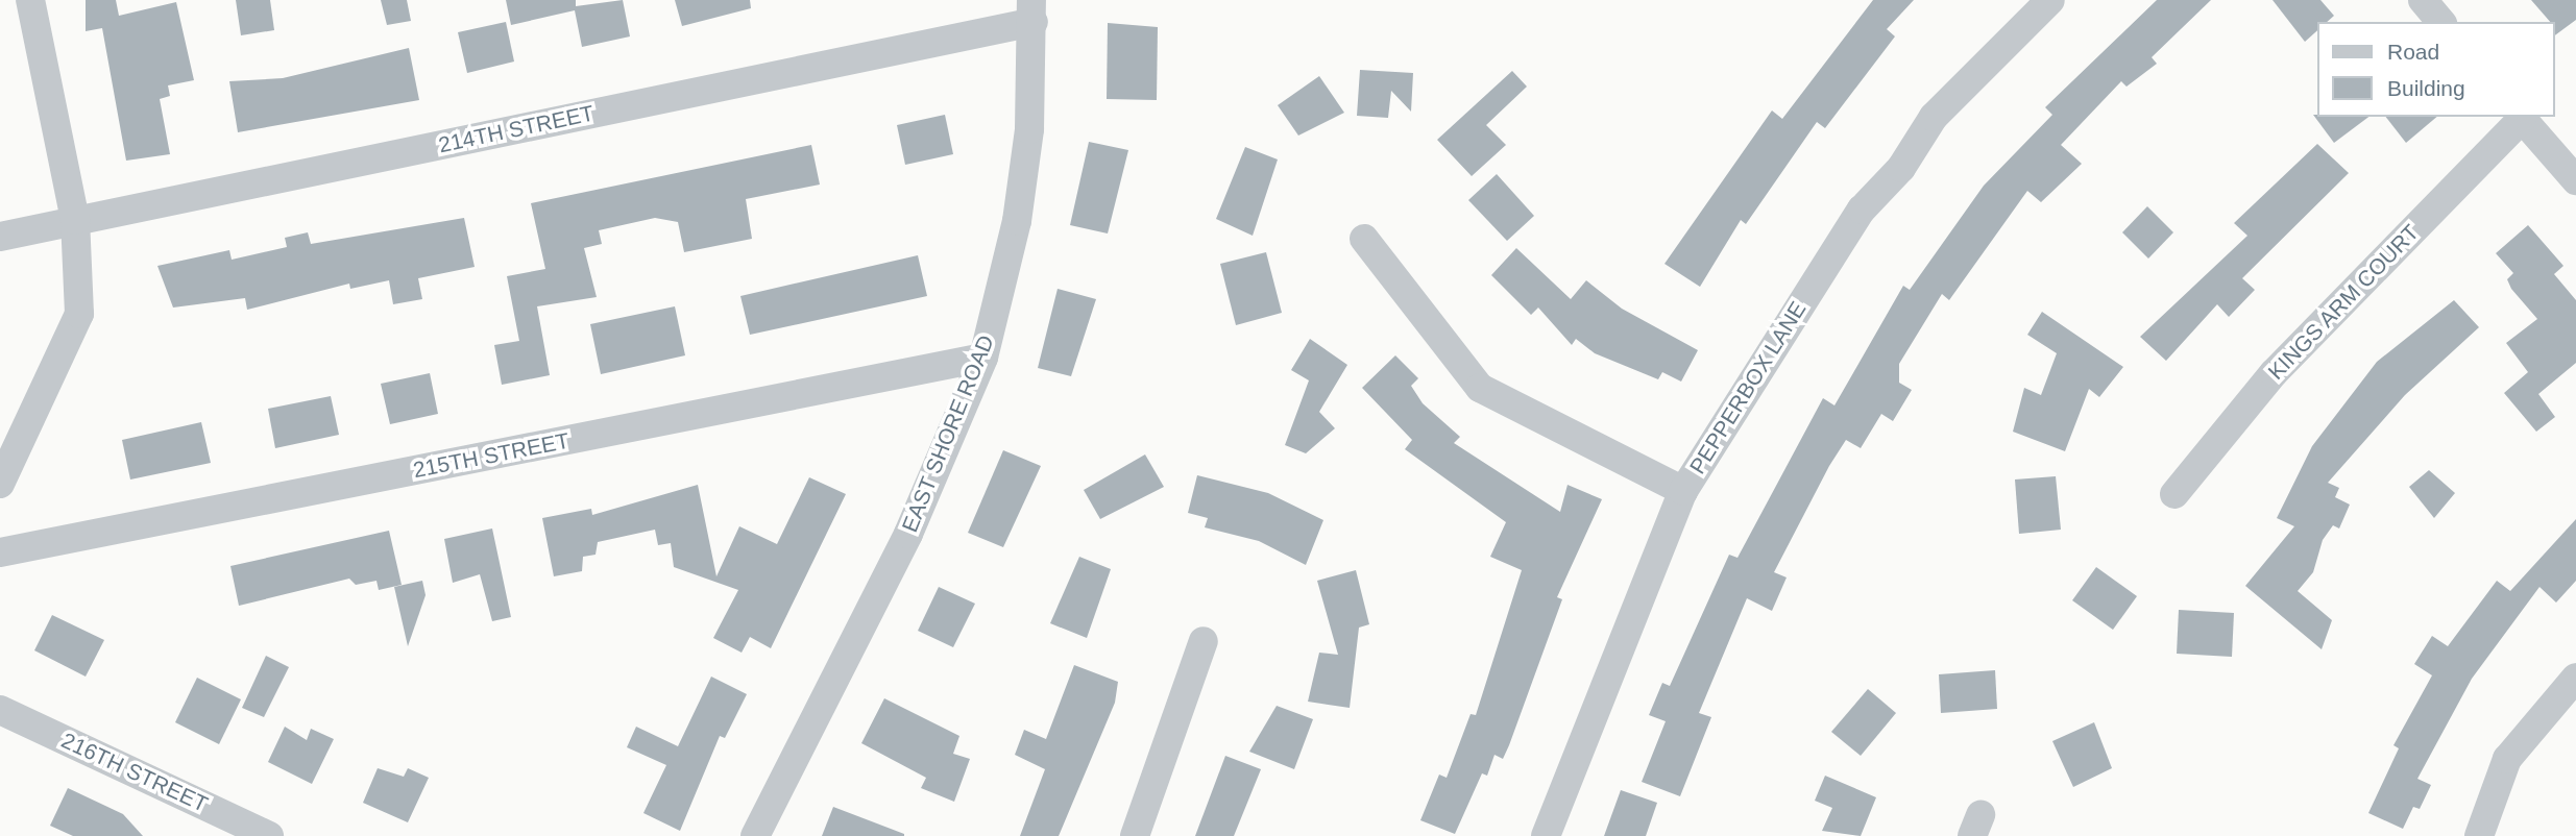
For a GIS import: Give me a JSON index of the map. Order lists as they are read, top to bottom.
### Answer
{
  "streets": {
    "street": [
      "214TH STREET",
      "KINGS ARM COURT",
      "PEPPERBOX LANE",
      "EAST SHORE ROAD",
      "215TH STREET",
      "216TH STREET"
    ]
  },
  "crossings": [
    ["214TH STREET", "EAST SHORE ROAD"],
    ["EAST SHORE ROAD", "215TH STREET"]
  ],
  "legend": ["Road", "Building"]
}
